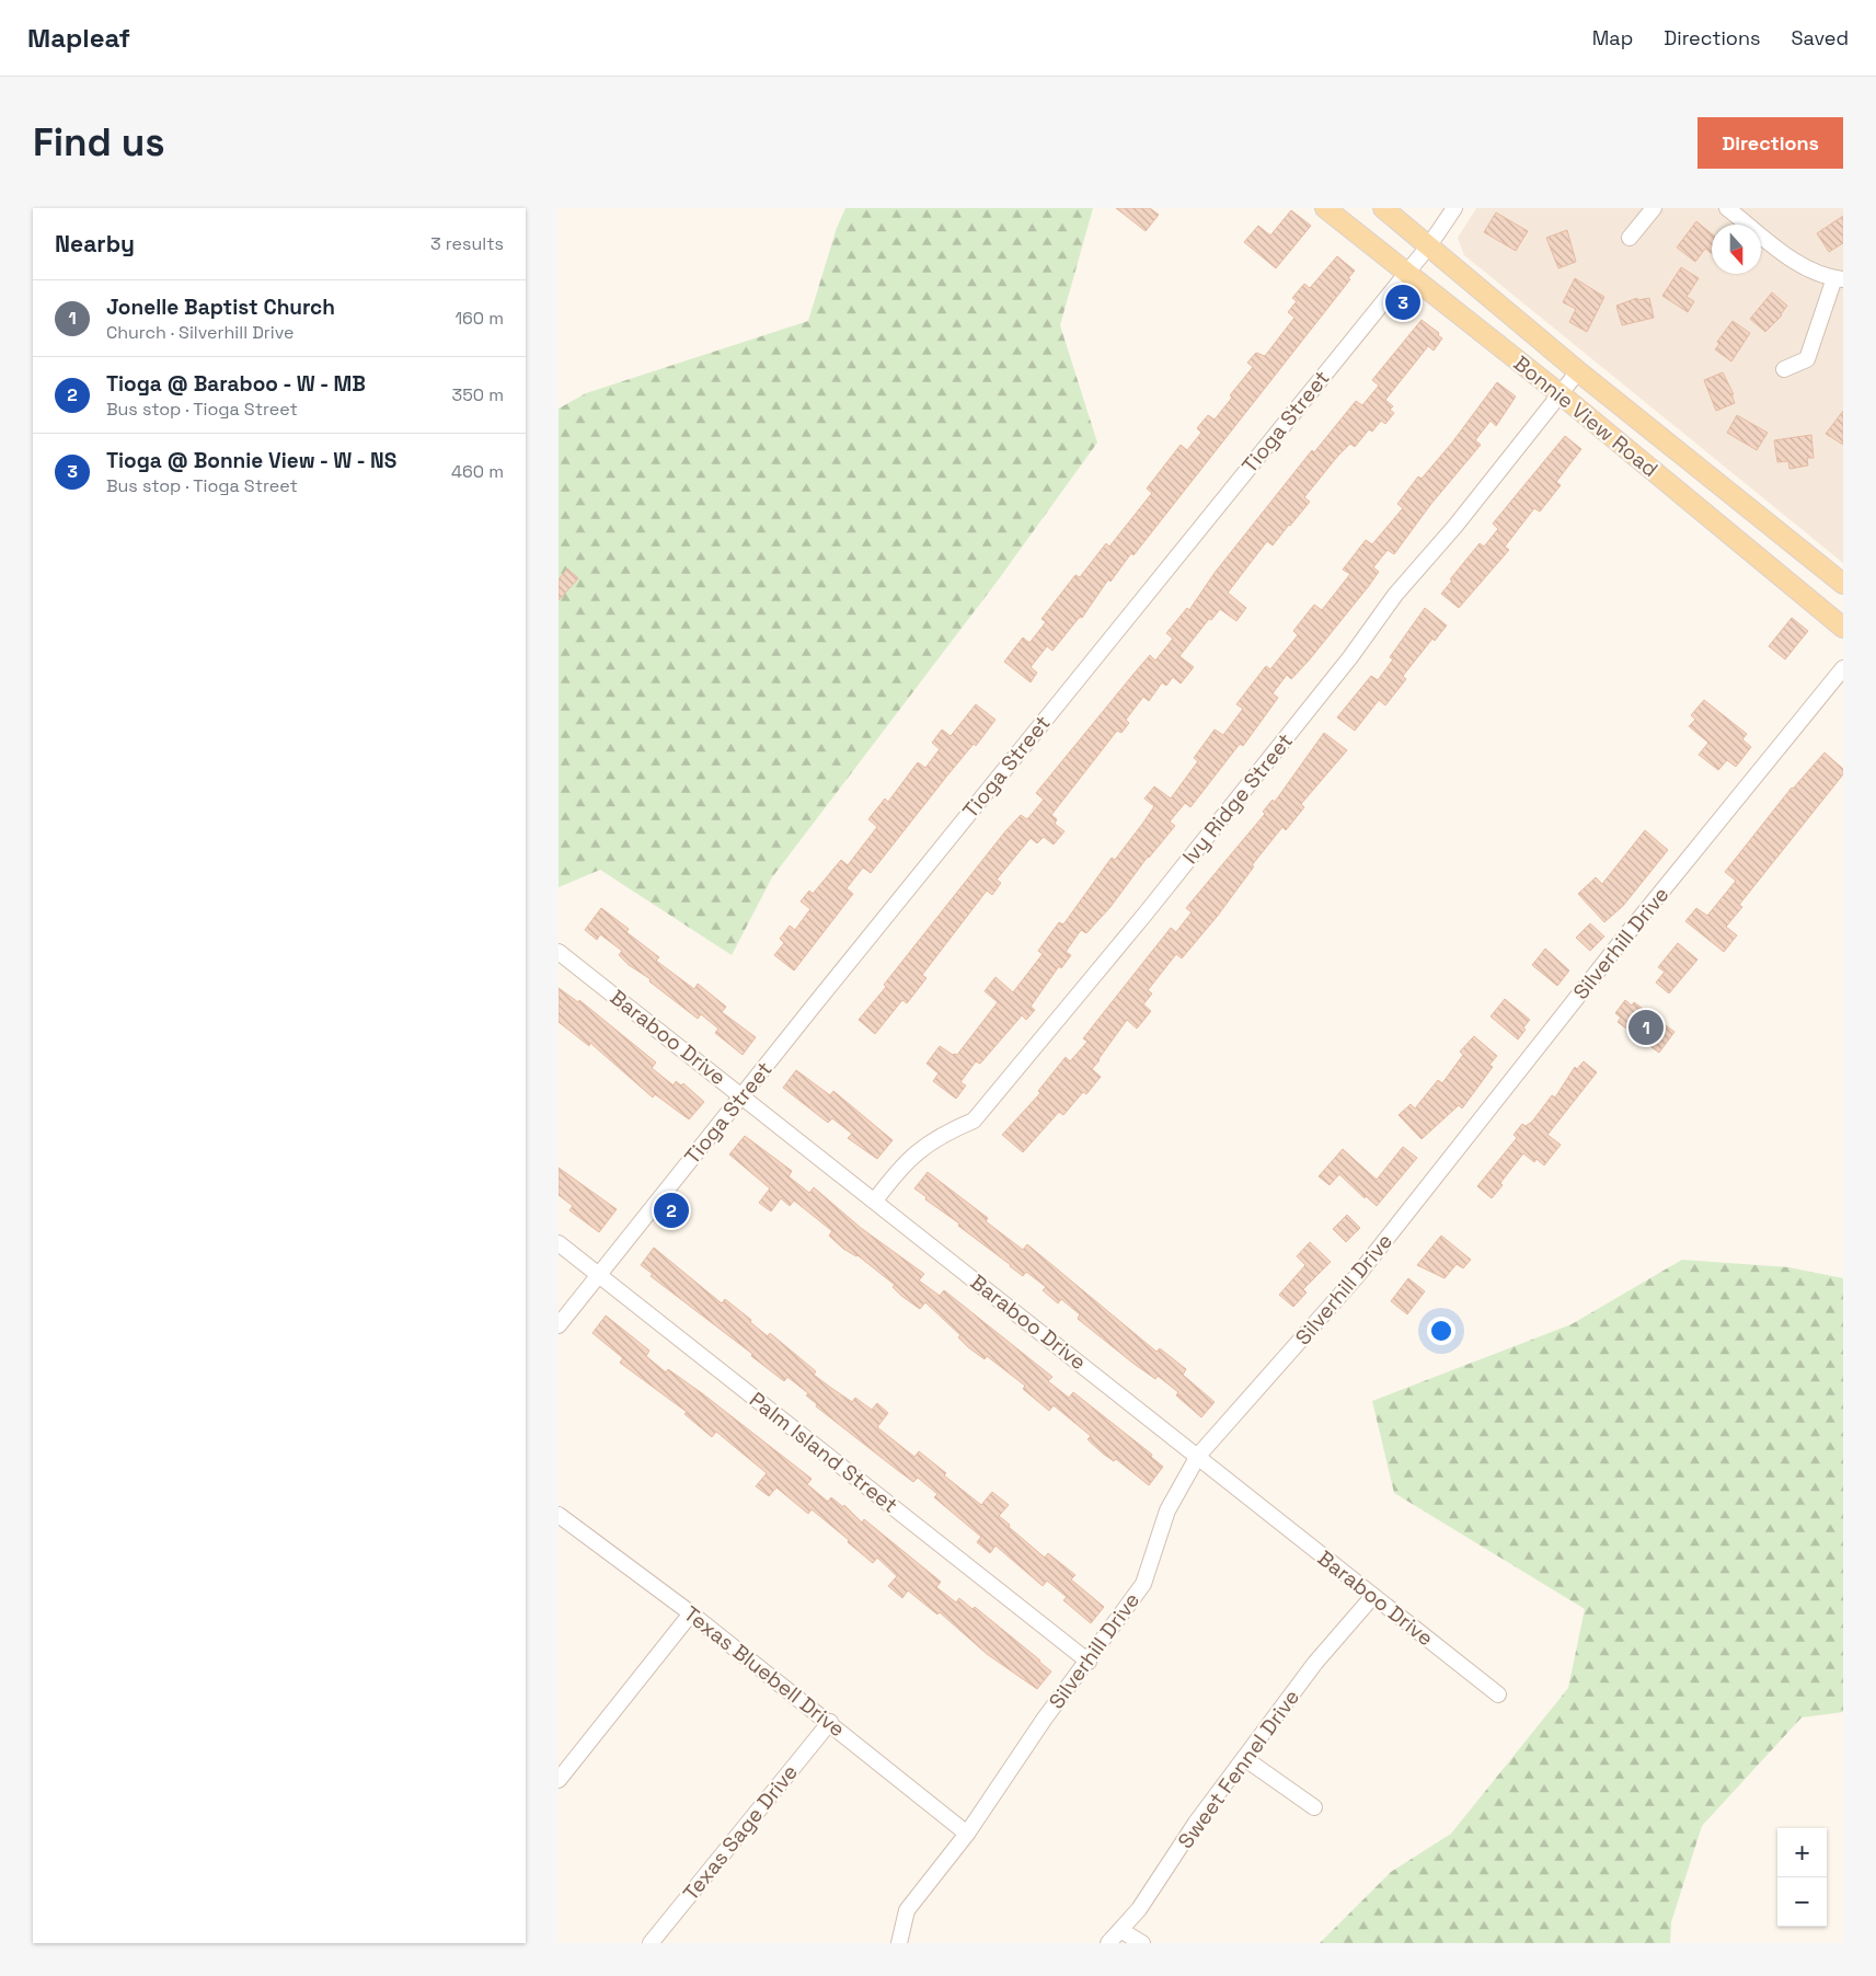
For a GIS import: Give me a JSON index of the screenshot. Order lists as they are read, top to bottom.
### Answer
{
  "streets": {
    "main road": ["Bonnie View Road"],
    "street": [
      "Tioga Street",
      "Ivy Ridge Street",
      "Silverhill Drive",
      "Baraboo Drive",
      "Palm Island Street",
      "Texas Bluebell Drive",
      "Sweet Fennel Drive",
      "Texas Sage Drive"
    ]
  },
  "crossings": [
    ["Bonnie View Road", "Tioga Street"],
    ["Bonnie View Road", "Ivy Ridge Street"],
    ["Tioga Street", "Baraboo Drive"],
    ["Tioga Street", "Palm Island Street"],
    ["Ivy Ridge Street", "Baraboo Drive"],
    ["Silverhill Drive", "Baraboo Drive"],
    ["Silverhill Drive", "Palm Island Street"],
    ["Silverhill Drive", "Texas Bluebell Drive"],
    ["Baraboo Drive", "Sweet Fennel Drive"],
    ["Texas Bluebell Drive", "Texas Sage Drive"]
  ],
  "north": "bottom",
  "page": {
    "header": "Mapleaf",
    "nav": ["Map", "Directions", "Saved"],
    "buttons": "Directions",
    "title": "Find us",
    "heading": ["Nearby", "3 results"],
    "list": [
      {
        "mark": "1",
        "name": "Jonelle Baptist Church",
        "note": "Church · Silverhill Drive",
        "value": "160 m"
      },
      {
        "mark": "2",
        "name": "Tioga @ Baraboo - W - MB",
        "note": "Bus stop · Tioga Street",
        "value": "350 m"
      },
      {
        "mark": "3",
        "name": "Tioga @ Bonnie View - W - NS",
        "note": "Bus stop · Tioga Street",
        "value": "460 m"
      }
    ],
    "pins": ["3", "1", "2"],
    "map_buttons": ["+", "−"]
  }
}
